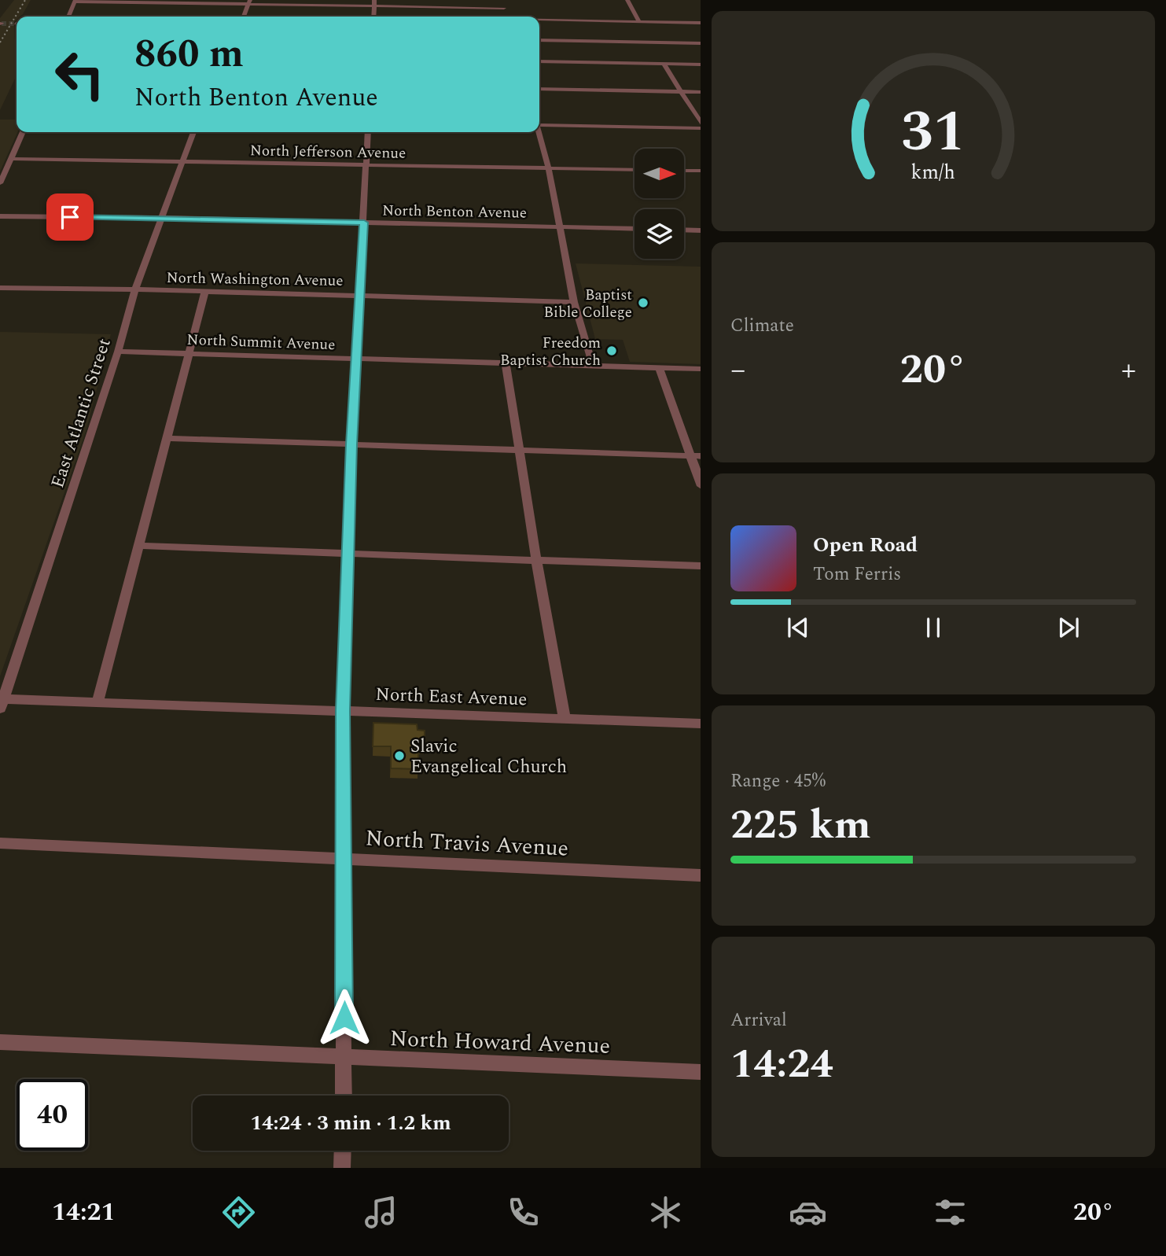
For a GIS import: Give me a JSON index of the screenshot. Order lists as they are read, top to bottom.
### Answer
{
  "streets": {
    "street": [
      "North Jefferson Avenue",
      "North Benton Avenue",
      "North Washington Avenue",
      "North Summit Avenue",
      "East Atlantic Street",
      "North East Avenue",
      "North Travis Avenue",
      "North Howard Avenue"
    ]
  },
  "crossings": [
    ["North Jefferson Avenue", "East Atlantic Street"],
    ["North Benton Avenue", "East Atlantic Street"],
    ["North Washington Avenue", "East Atlantic Street"],
    ["North Summit Avenue", "East Atlantic Street"],
    ["East Atlantic Street", "North East Avenue"]
  ],
  "places": ["Baptist Bible College", "Freedom Baptist Church", "Slavic Evangelical Church"],
  "north": "right",
  "page": {
    "turn": ["860 m", "North Benton Avenue"],
    "tile": [
      "Climate",
      ["Range · 45%", "225 km"],
      ["Arrival", "14:24"]
    ],
    "heat": ["−", "20°", "+"],
    "song": ["Open Road", "Tom Ferris"],
    "limit": "40",
    "trip": "14:24 · 3 min · 1.2 km",
    "tabs": ["14:21", "20°"],
    "gauge": ["31", "km/h"]
  }
}
